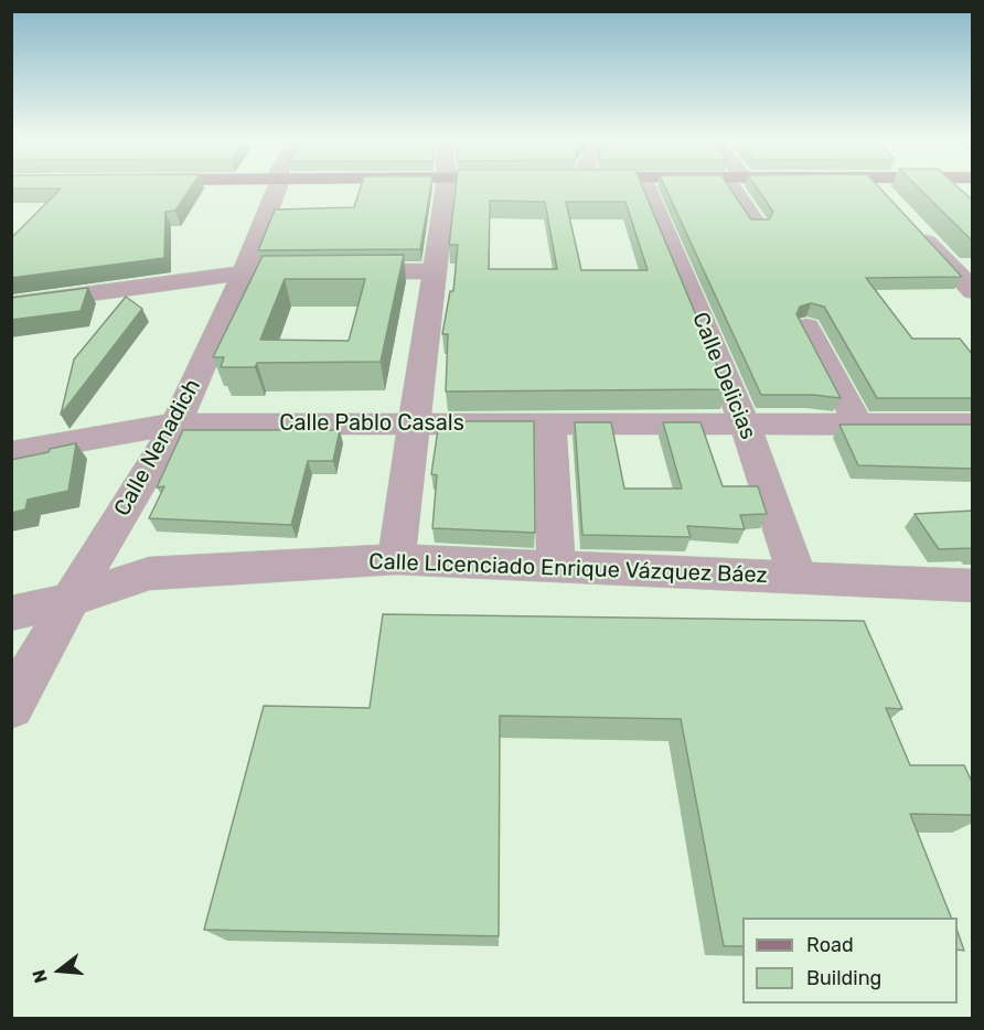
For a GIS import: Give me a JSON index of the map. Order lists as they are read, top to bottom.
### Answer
{
  "streets": {
    "street": [
      "Calle Delicias",
      "Calle Pablo Casals",
      "Calle Nenadich",
      "Calle Licenciado Enrique Vázquez Báez"
    ]
  },
  "crossings": [
    ["Calle Delicias", "Calle Pablo Casals"],
    ["Calle Delicias", "Calle Licenciado Enrique Vázquez Báez"],
    ["Calle Pablo Casals", "Calle Nenadich"],
    ["Calle Nenadich", "Calle Licenciado Enrique Vázquez Báez"]
  ],
  "legend": ["Road", "Building"],
  "north": "left"
}
